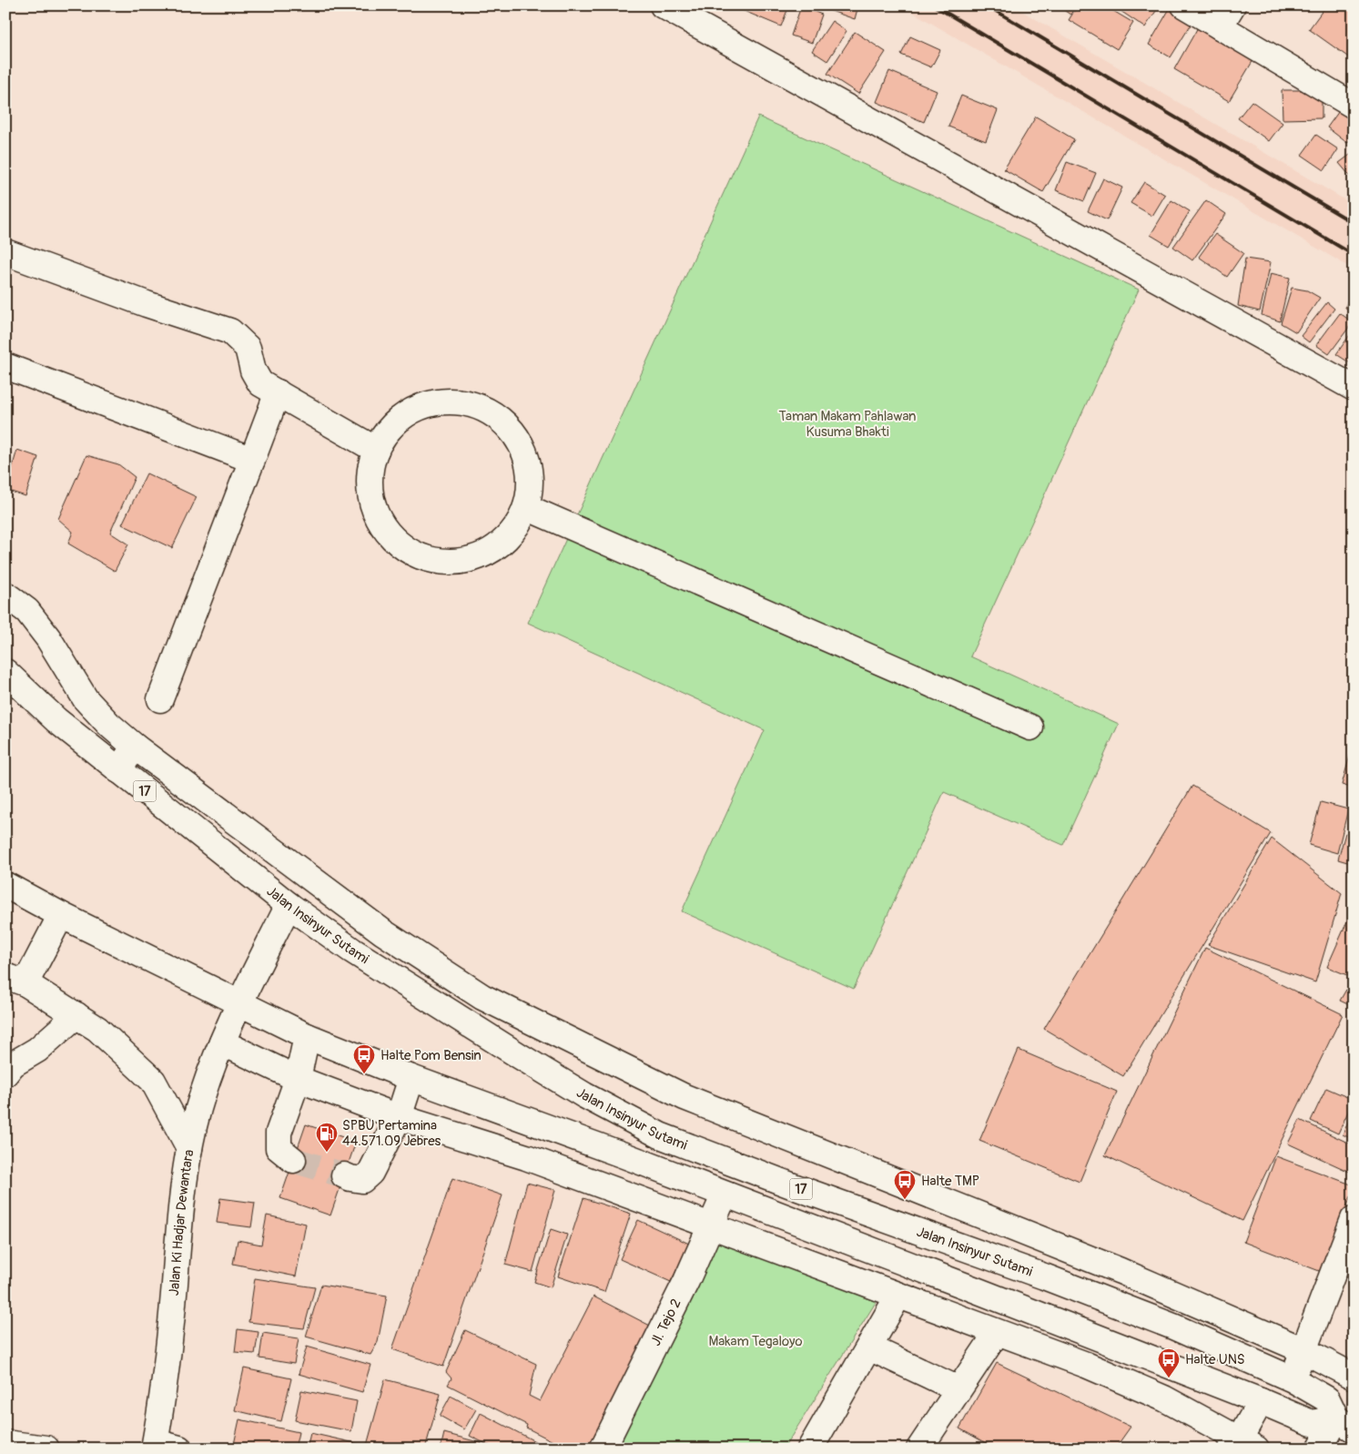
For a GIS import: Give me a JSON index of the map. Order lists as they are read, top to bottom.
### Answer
{
  "streets": {
    "main road": [
      "17",
      "Jalan Insinyur Sutami",
      "Jalan Ki Hadjar Dewantara",
      "Jl. Tejo 2"
    ]
  },
  "crossings": [
    ["17", "Jalan Insinyur Sutami"],
    ["17", "Jalan Ki Hadjar Dewantara"],
    ["17", "Jl. Tejo 2"],
    ["Jalan Insinyur Sutami", "Jalan Ki Hadjar Dewantara"]
  ],
  "parks": ["Taman Makam Pahlawan Kusuma Bhakti", "Makam Tegaloyo"],
  "places": {
    "bus stop": ["Halte Pom Bensin", "Halte TMP", "Halte UNS"],
    "fuel station": ["SPBU Pertamina 44.571.09 Jebres"]
  }
}
